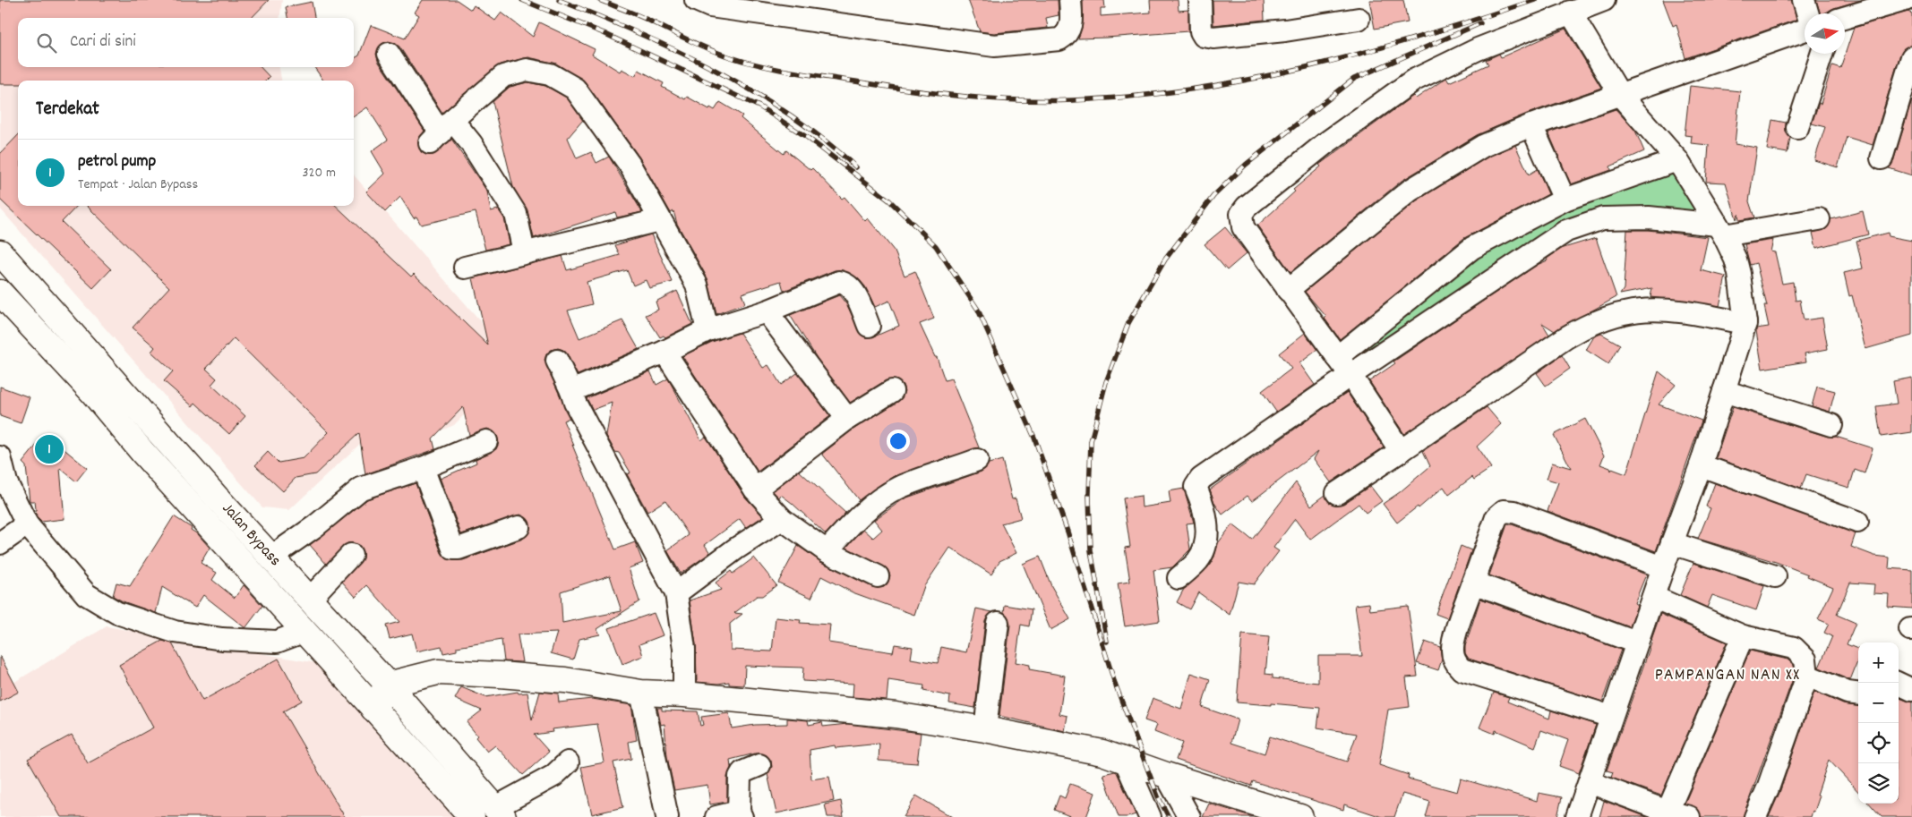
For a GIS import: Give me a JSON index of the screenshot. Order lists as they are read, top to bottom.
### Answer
{
  "streets": {
    "main road": ["Jalan Bypass"]
  },
  "districts": ["PAMPANGAN NAN XX"],
  "north": "right",
  "page": {
    "search": "Cari di sini",
    "heading": "Terdekat",
    "list": [
      {
        "mark": "1",
        "name": "petrol pump",
        "note": "Tempat · Jalan Bypass",
        "value": "320 m"
      }
    ],
    "pins": "1",
    "map_buttons": ["+", "−"]
  }
}
